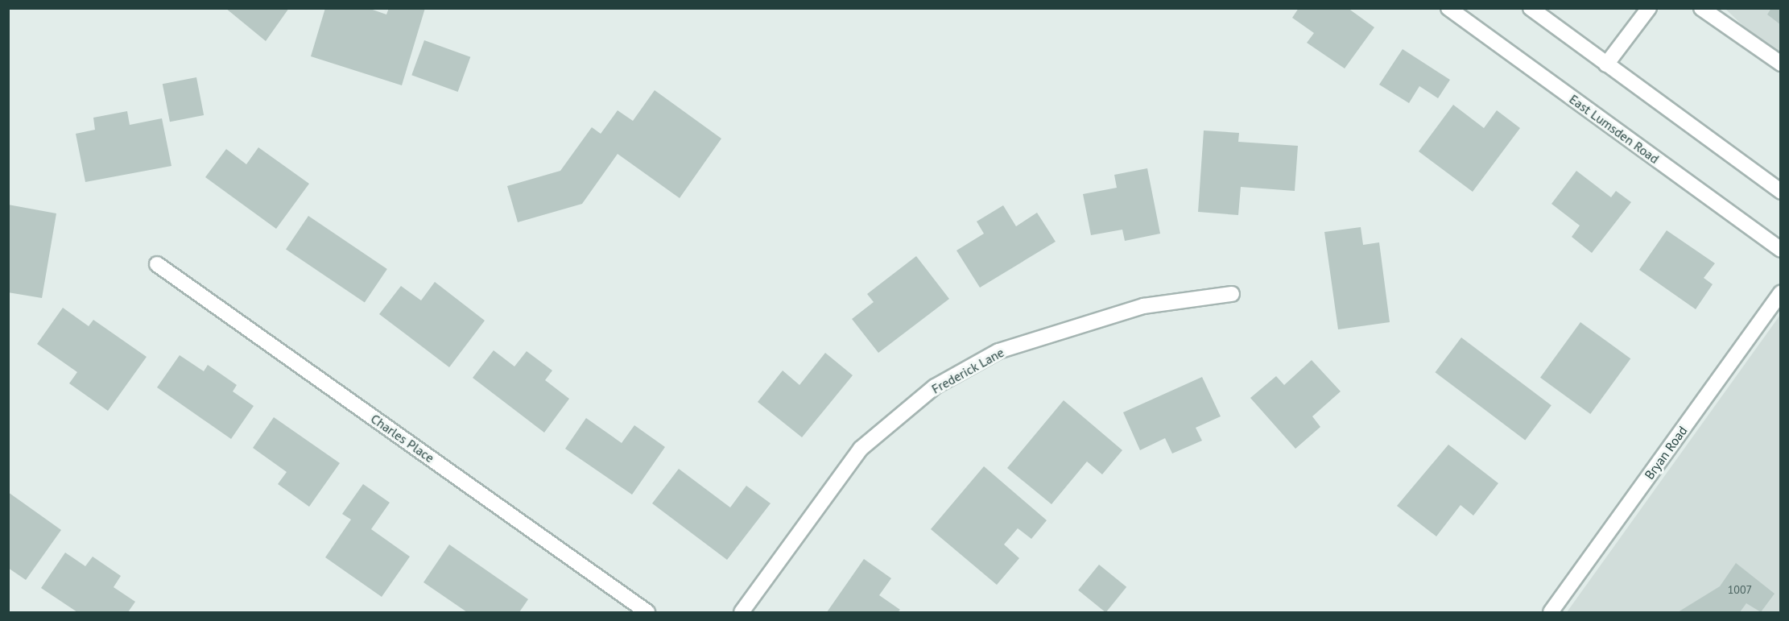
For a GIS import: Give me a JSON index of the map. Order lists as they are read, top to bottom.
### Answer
{
  "streets": {
    "street": [
      "East Lumsden Road",
      "Frederick Lane",
      "Charles Place",
      "Bryan Road"
    ]
  },
  "house_numbers": ["1007"]
}
